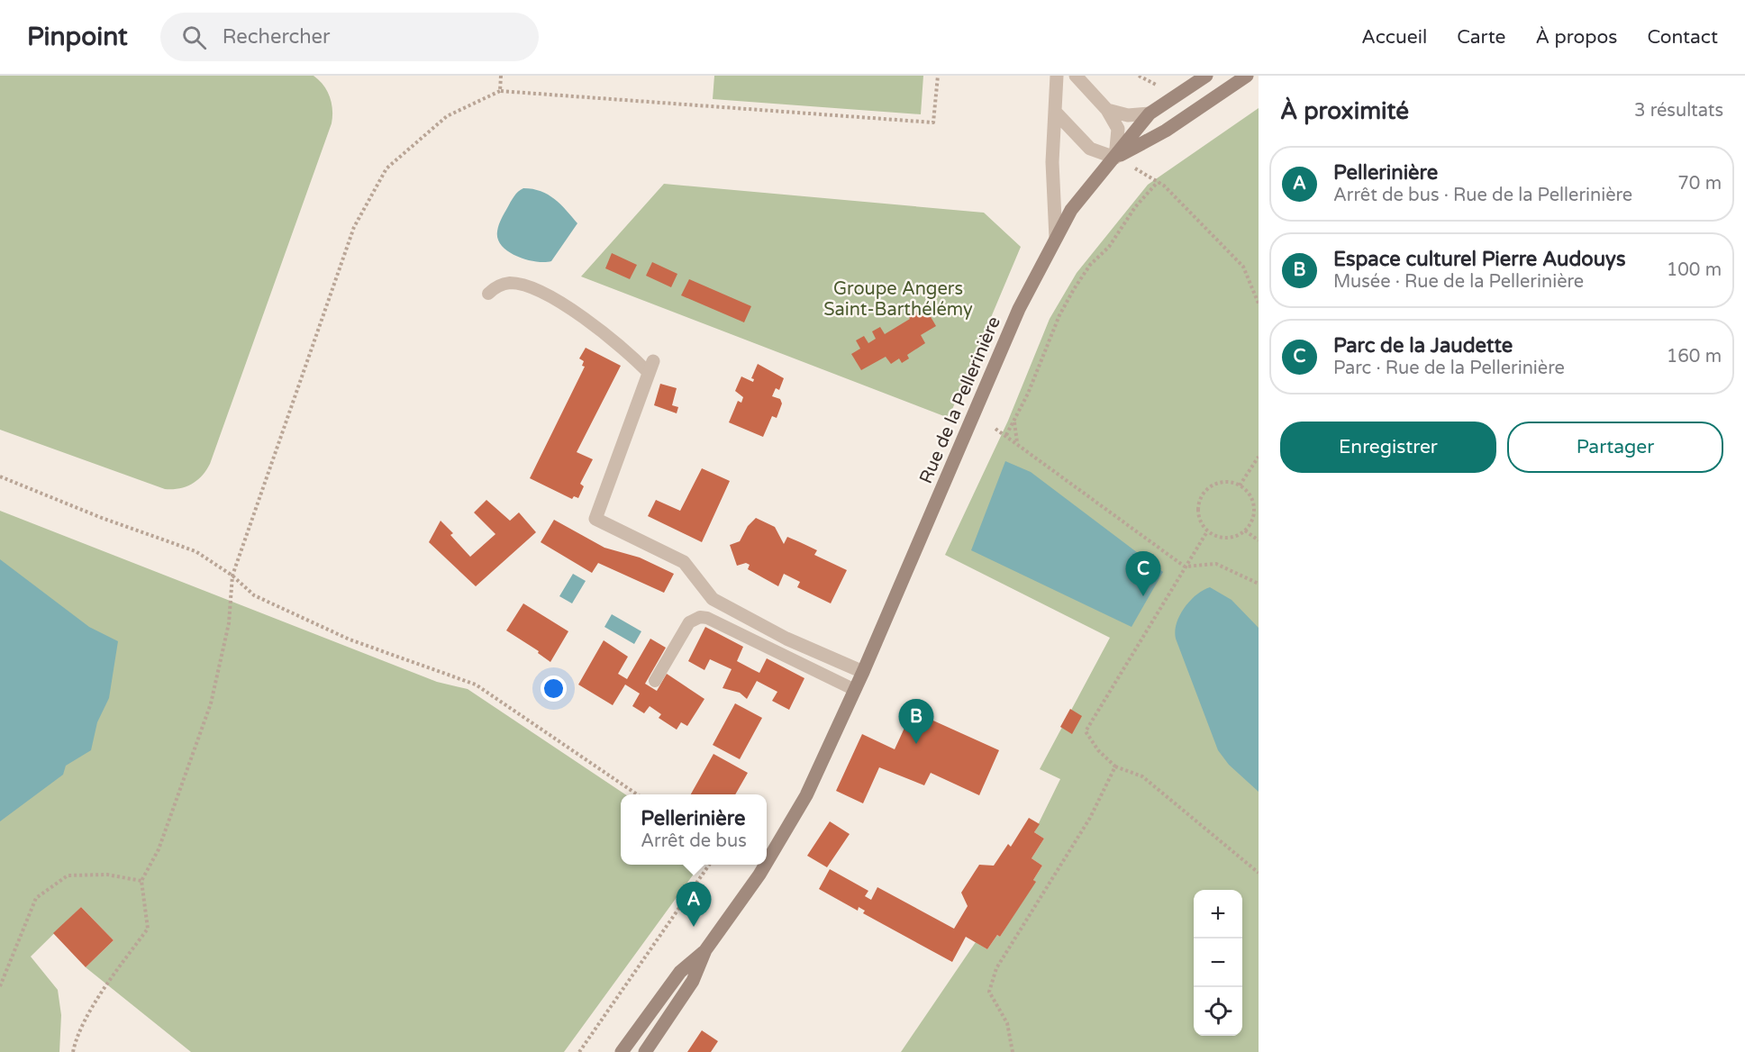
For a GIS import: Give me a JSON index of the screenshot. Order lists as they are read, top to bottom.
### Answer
{
  "streets": {
    "street": ["Rue de la Pellerinière"]
  },
  "parks": ["Groupe Angers Saint-Barthélémy"],
  "page": {
    "header": "Pinpoint",
    "search": "Rechercher",
    "nav": [
      "Accueil",
      "Carte",
      "À propos",
      "Contact"
    ],
    "heading": ["À proximité", "3 résultats"],
    "list": [
      {
        "mark": "A",
        "name": "Pellerinière",
        "note": "Arrêt de bus · Rue de la Pellerinière",
        "value": "70 m"
      },
      {
        "mark": "B",
        "name": "Espace culturel Pierre Audouys",
        "note": "Musée · Rue de la Pellerinière",
        "value": "100 m"
      },
      {
        "mark": "C",
        "name": "Parc de la Jaudette",
        "note": "Parc · Rue de la Pellerinière",
        "value": "160 m"
      }
    ],
    "buttons": ["Enregistrer", "Partager"],
    "pins": ["C", "B", "A"],
    "popup": ["Pellerinière", "Arrêt de bus"],
    "map_buttons": ["+", "−"]
  }
}
